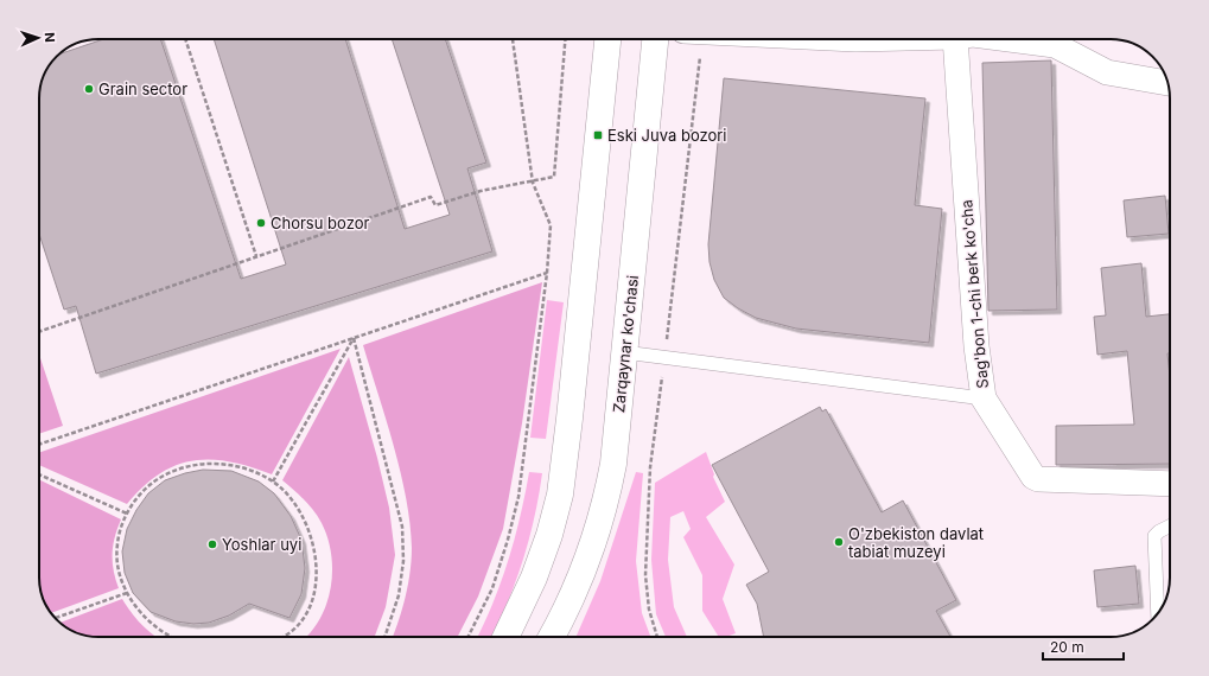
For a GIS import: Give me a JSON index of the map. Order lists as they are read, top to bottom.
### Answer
{
  "streets": {
    "main road": ["Zarqaynar ko'chasi"],
    "street": ["Sag'bon 1-chi berk ko'cha"]
  },
  "places": {
    "other": [
      "Grain sector",
      "Chorsu bozor",
      "O'zbekiston davlat tabiat muzeyi",
      "Yoshlar uyi"
    ],
    "transit": ["Eski Juva bozori"]
  },
  "scale_bar": "20 m",
  "north": "right"
}
